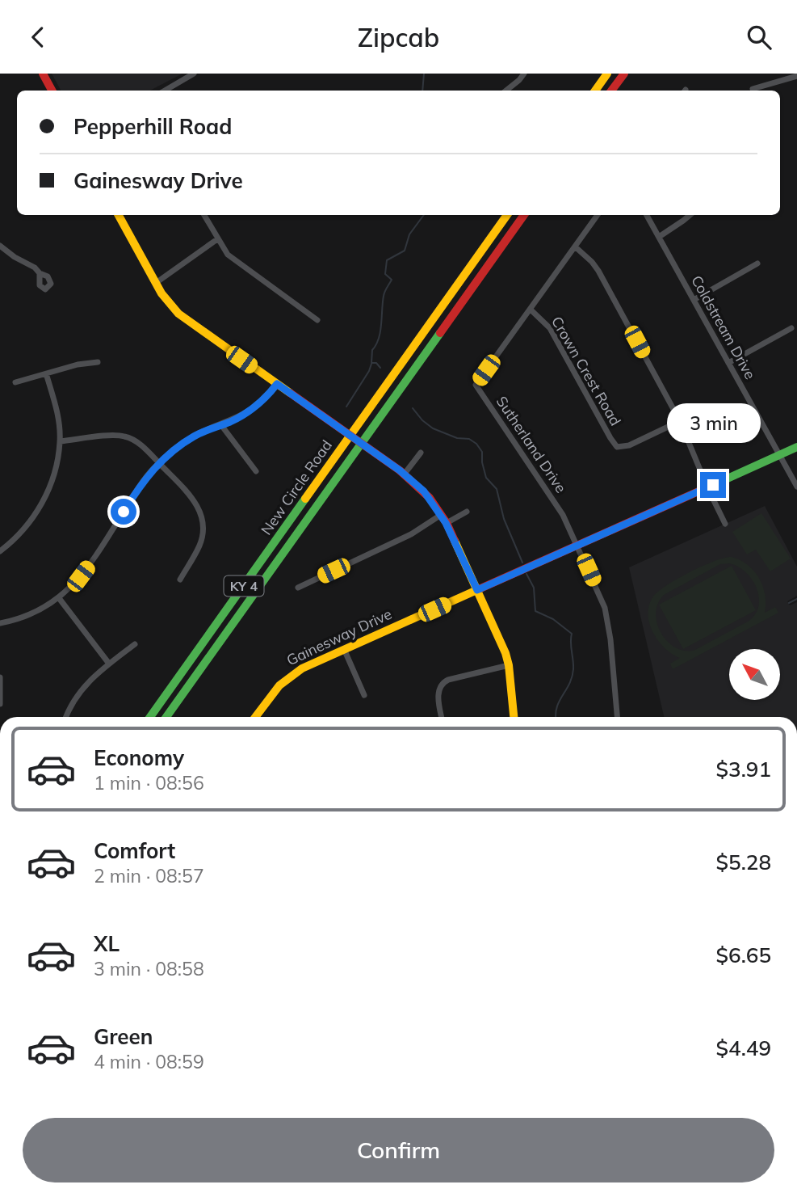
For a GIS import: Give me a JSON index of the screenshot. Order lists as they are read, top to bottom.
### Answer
{
  "streets": {
    "main road": ["New Circle Road", "KY 4", "Gainesway Drive"],
    "street": ["Coldstream Drive", "Crown Crest Road", "Sutherland Drive"]
  },
  "crossings": [
    ["Coldstream Drive", "Gainesway Drive"],
    ["Crown Crest Road", "Sutherland Drive"],
    ["Sutherland Drive", "Gainesway Drive"]
  ],
  "north": "top left",
  "page": {
    "header": "Zipcab",
    "banner": ["Pepperhill Road", "Gainesway Drive"],
    "bubble": "3 min",
    "list": [
      {
        "name": "Economy",
        "note": "1 min · 08:56",
        "value": "$3.91"
      },
      {
        "name": "Comfort",
        "note": "2 min · 08:57",
        "value": "$5.28"
      },
      {
        "name": "XL",
        "note": "3 min · 08:58",
        "value": "$6.65"
      },
      {
        "name": "Green",
        "note": "4 min · 08:59",
        "value": "$4.49"
      }
    ],
    "buttons": "Confirm"
  }
}
